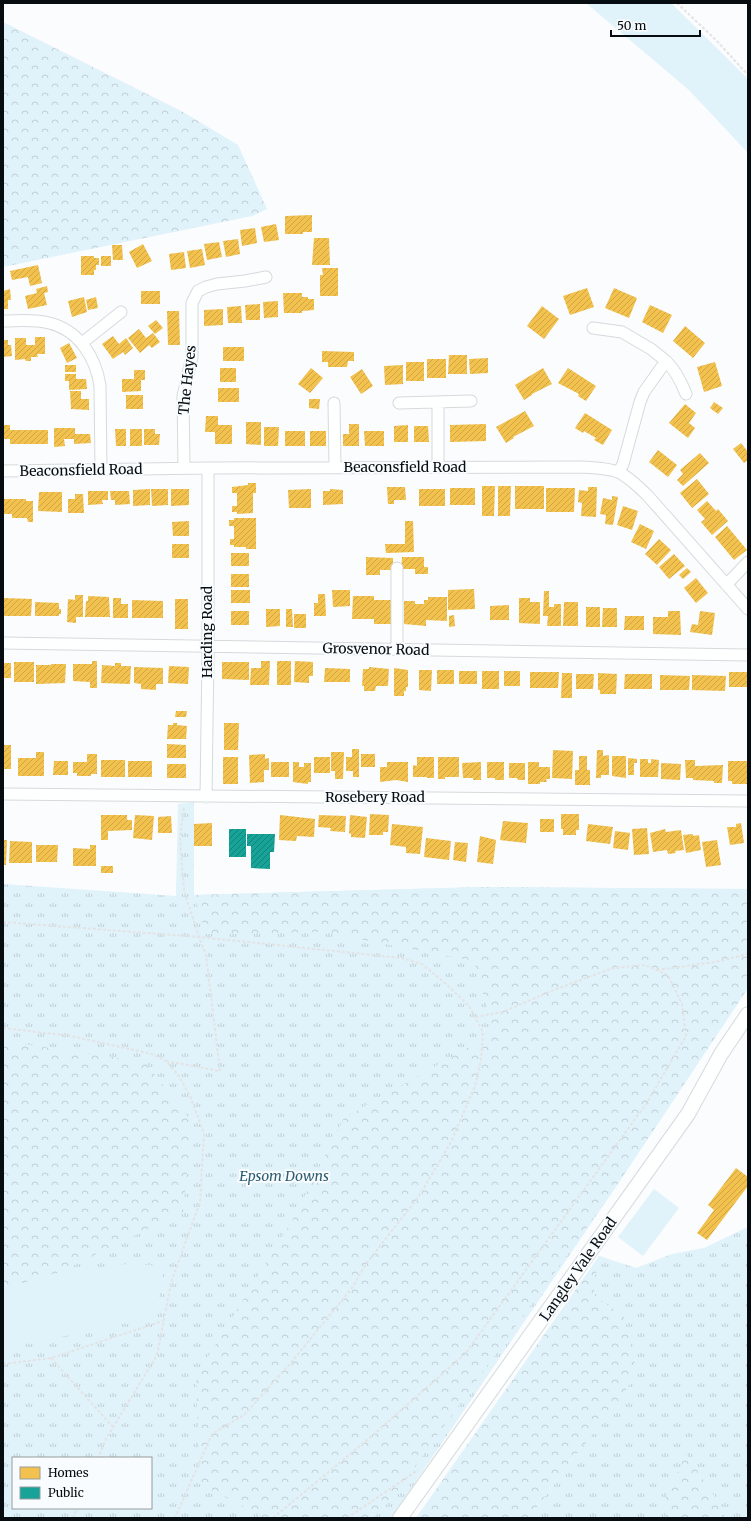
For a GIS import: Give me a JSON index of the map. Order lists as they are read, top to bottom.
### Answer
{
  "streets": {
    "street": [
      "The Hayes",
      "Beaconsfield Road",
      "Harding Road",
      "Grosvenor Road",
      "Rosebery Road",
      "Langley Vale Road"
    ]
  },
  "crossings": [
    ["The Hayes", "Beaconsfield Road"],
    ["Beaconsfield Road", "Harding Road"],
    ["Harding Road", "Grosvenor Road"],
    ["Harding Road", "Rosebery Road"]
  ],
  "parks": ["Epsom Downs"],
  "legend": ["Homes", "Public"],
  "scale_bar": "50 m"
}
